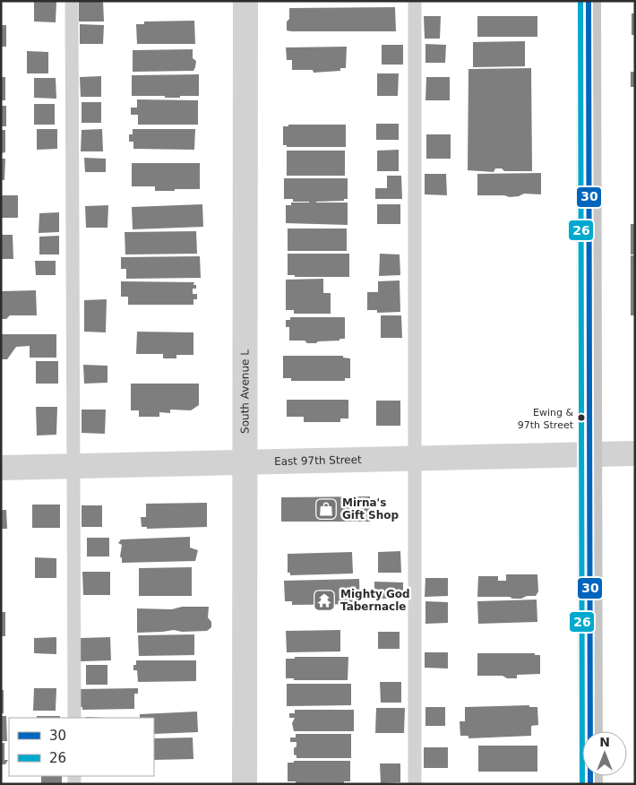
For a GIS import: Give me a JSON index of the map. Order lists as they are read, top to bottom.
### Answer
{
  "streets": {
    "street": ["South Avenue L", "East 97th Street"]
  },
  "crossings": [
    ["South Avenue L", "East 97th Street"]
  ],
  "places": {
    "other": ["Ewing & 97th Street"],
    "shop": ["Mirna's Gift Shop"],
    "temple": ["Mighty God Tabernacle"]
  },
  "lines": ["transit line 30", "transit line 26"],
  "legend": ["30", "26"],
  "north": "top"
}
